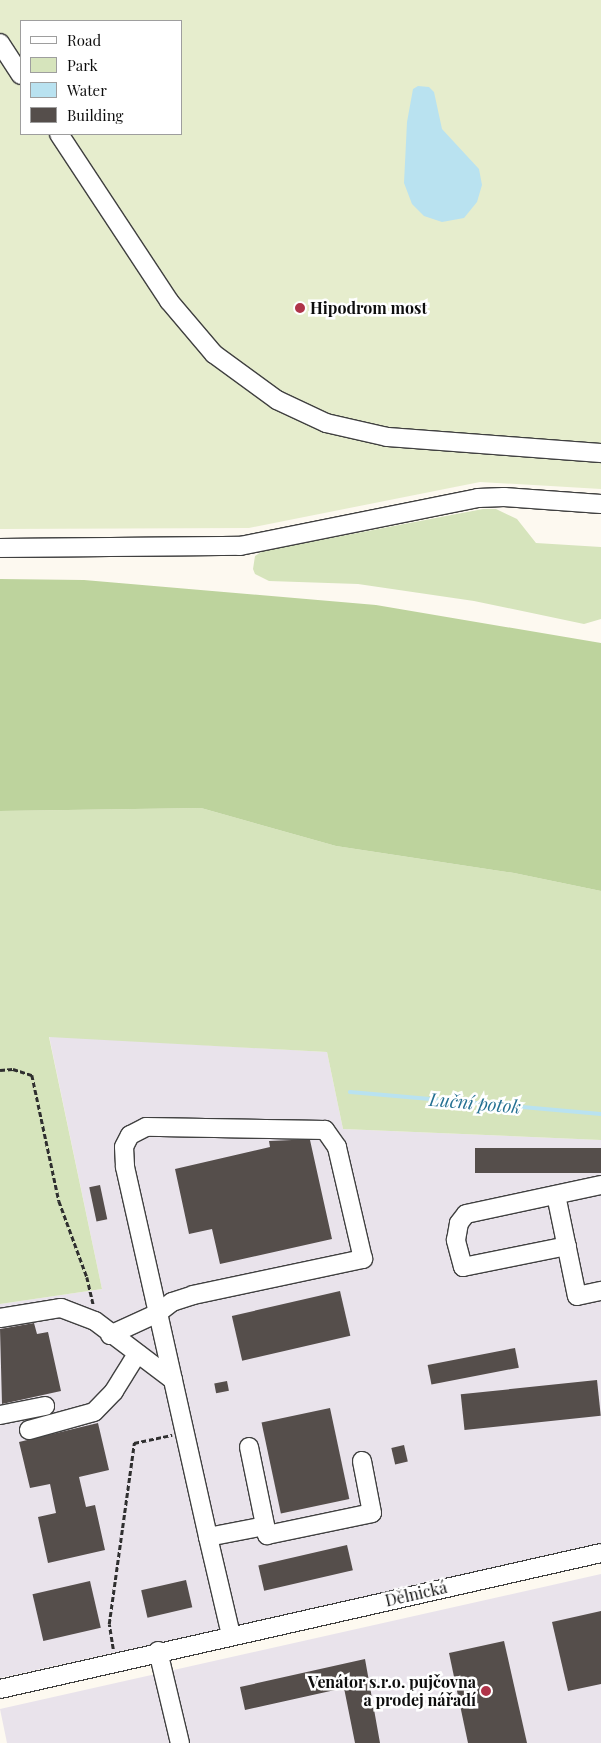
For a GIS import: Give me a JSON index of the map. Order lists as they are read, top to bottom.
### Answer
{
  "streets": {
    "street": ["Dělnická"]
  },
  "water": ["Luční potok"],
  "places": ["Hipodrom most", "Venátor s.r.o. pujčovna a prodej nářadí"],
  "legend": [
    "Road",
    "Park",
    "Water",
    "Building"
  ]
}
